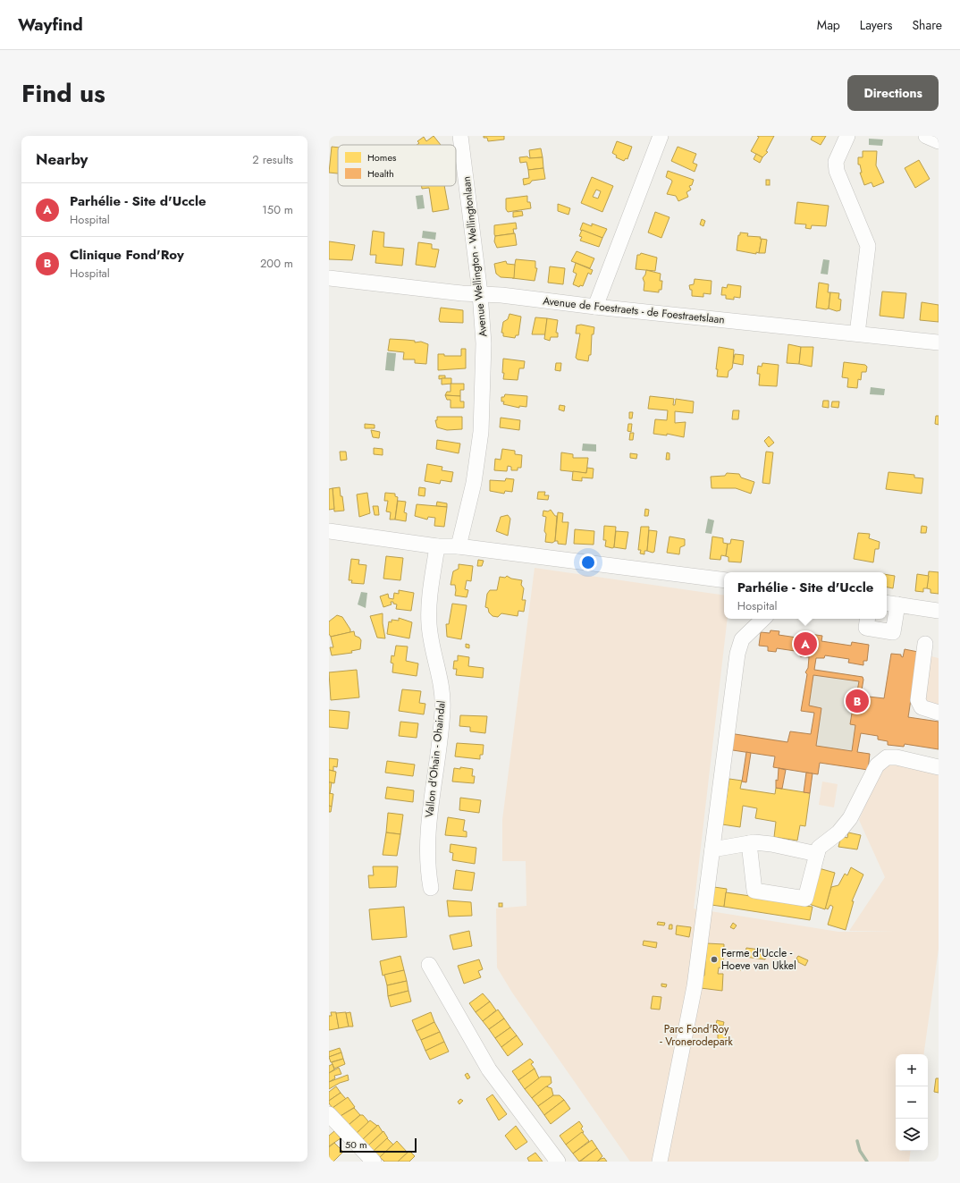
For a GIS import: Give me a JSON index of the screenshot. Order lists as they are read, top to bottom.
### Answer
{
  "streets": {
    "street": ["Avenue Wellington - Wellingtonlaan", "Avenue de Foestraets - de Foestraetslaan", "Vallon d'Ohain - Ohaindal"]
  },
  "crossings": [
    ["Avenue Wellington - Wellingtonlaan", "Avenue de Foestraets - de Foestraetslaan"]
  ],
  "parks": ["Parc Fond'Roy - Vronerodepark"],
  "places": ["Ferme d'Uccle - Hoeve van Ukkel"],
  "legend": ["Homes", "Health"],
  "scale_bar": "50 m",
  "page": {
    "header": "Wayfind",
    "nav": ["Map", "Layers", "Share"],
    "title": "Find us",
    "buttons": "Directions",
    "heading": ["Nearby", "2 results"],
    "list": [
      {
        "mark": "A",
        "name": "Parhélie - Site d'Uccle",
        "note": "Hospital",
        "value": "150 m"
      },
      {
        "mark": "B",
        "name": "Clinique Fond'Roy",
        "note": "Hospital",
        "value": "200 m"
      }
    ],
    "popup": ["Parhélie - Site d'Uccle", "Hospital"],
    "pins": ["A", "B"],
    "map_buttons": ["+", "−"],
    "scale": "50 m"
  }
}
